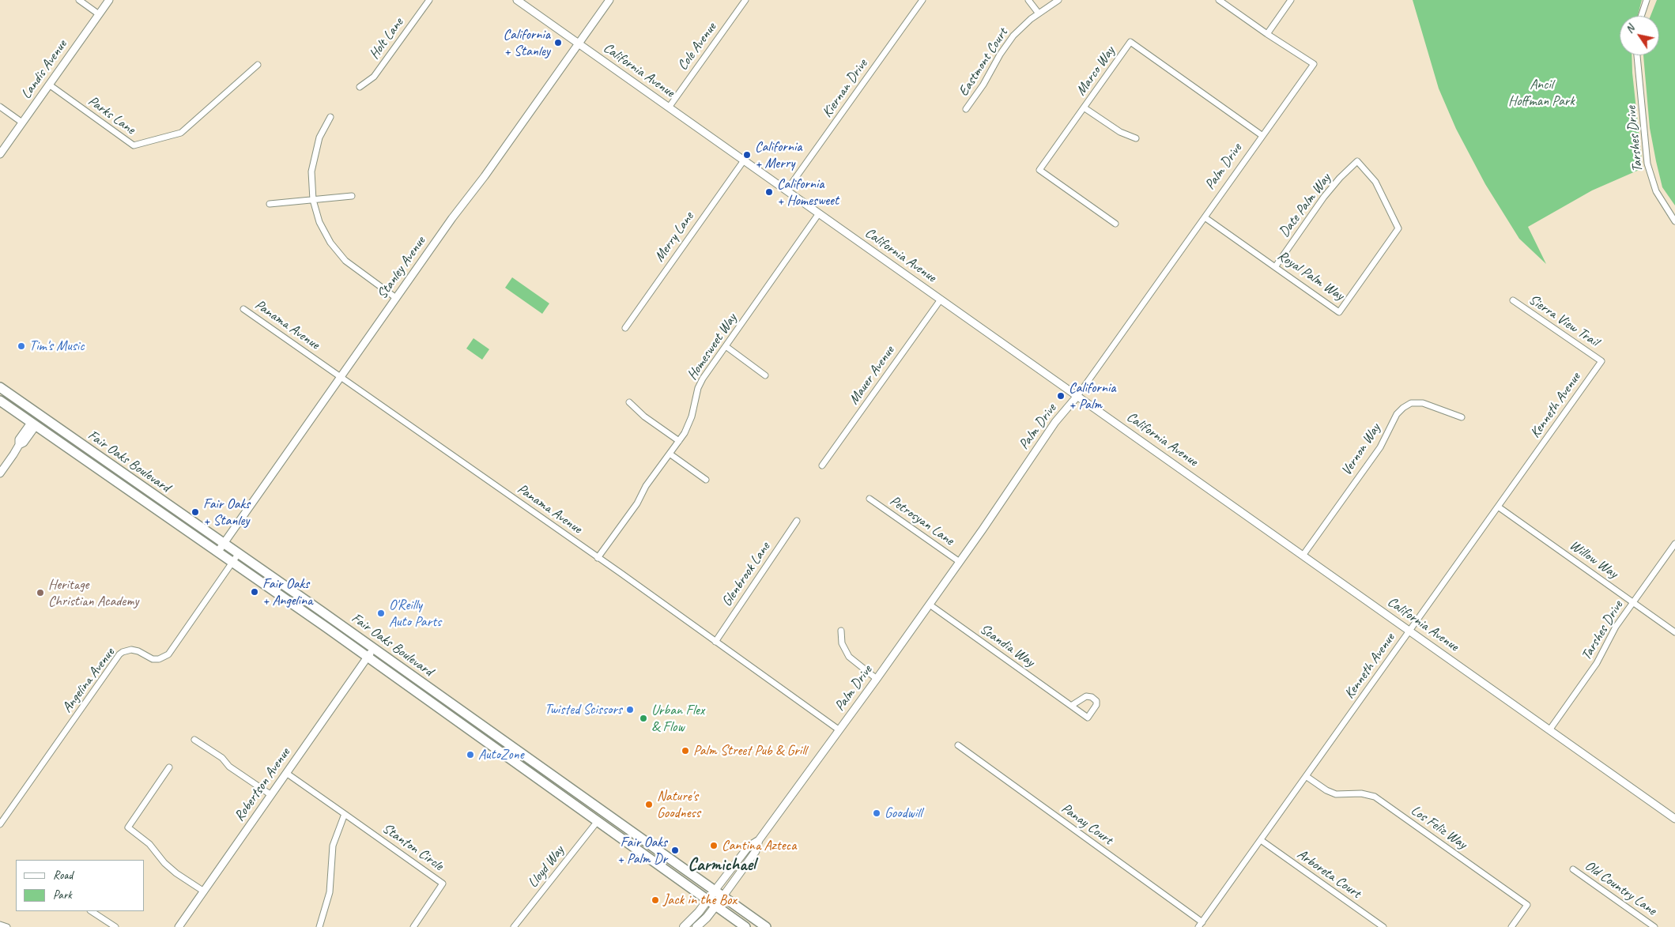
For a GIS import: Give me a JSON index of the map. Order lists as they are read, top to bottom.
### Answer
{
  "streets": {
    "main road": ["Palm Drive", "Fair Oaks Boulevard"],
    "street": [
      "Holt Lane",
      "Cole Avenue",
      "Eastmont Court",
      "Landis Avenue",
      "California Avenue",
      "Marco Way",
      "Kiernan Drive",
      "Parks Lane",
      "Tarshes Drive",
      "Date Palm Way",
      "Merry Lane",
      "Stanley Avenue",
      "Royal Palm Way",
      "Sierra View Trail",
      "Panama Avenue",
      "Homesweet Way",
      "Mauer Avenue",
      "Kenneth Avenue",
      "Vernon Way",
      "Petrosyan Lane",
      "Willow Way",
      "Glenbrook Lane",
      "Scandia Way",
      "Angelina Avenue",
      "Robertson Avenue",
      "Panay Court",
      "Los Feliz Way",
      "Stanton Circle",
      "Lloyd Way",
      "Arboreta Court",
      "Old Country Lane"
    ]
  },
  "crossings": [
    ["Cole Avenue", "California Avenue"],
    ["Landis Avenue", "Parks Lane"],
    ["California Avenue", "Kiernan Drive"],
    ["California Avenue", "Tarshes Drive"],
    ["California Avenue", "Palm Drive"],
    ["California Avenue", "Merry Lane"],
    ["California Avenue", "Stanley Avenue"],
    ["California Avenue", "Homesweet Way"],
    ["California Avenue", "Mauer Avenue"],
    ["California Avenue", "Kenneth Avenue"],
    ["California Avenue", "Vernon Way"],
    ["Marco Way", "Palm Drive"],
    ["Tarshes Drive", "Willow Way"],
    ["Palm Drive", "Royal Palm Way"],
    ["Palm Drive", "Panama Avenue"],
    ["Palm Drive", "Fair Oaks Boulevard"],
    ["Palm Drive", "Petrosyan Lane"],
    ["Palm Drive", "Scandia Way"],
    ["Date Palm Way", "Royal Palm Way"],
    ["Stanley Avenue", "Panama Avenue"],
    ["Stanley Avenue", "Fair Oaks Boulevard"],
    ["Sierra View Trail", "Kenneth Avenue"],
    ["Panama Avenue", "Homesweet Way"],
    ["Panama Avenue", "Glenbrook Lane"],
    ["Kenneth Avenue", "Willow Way"],
    ["Kenneth Avenue", "Panay Court"],
    ["Kenneth Avenue", "Los Feliz Way"],
    ["Kenneth Avenue", "Arboreta Court"],
    ["Fair Oaks Boulevard", "Angelina Avenue"],
    ["Fair Oaks Boulevard", "Robertson Avenue"],
    ["Fair Oaks Boulevard", "Lloyd Way"],
    ["Robertson Avenue", "Stanton Circle"]
  ],
  "districts": ["Carmichael"],
  "parks": ["Ancil Hoffman Park"],
  "places": [
    "California + Stanley",
    "California + Merry",
    "California + Homesweet",
    "Tim's Music",
    "California + Palm",
    "Fair Oaks + Stanley",
    "Fair Oaks + Angelina",
    "Heritage Christian Academy",
    "O'Reilly Auto Parts",
    "Twisted Scissors",
    "Urban Flex & Flow",
    "Palm Street Pub & Grill",
    "AutoZone",
    "Nature's Goodness",
    "Goodwill",
    "Cantina Azteca",
    "Fair Oaks + Palm Dr",
    "Jack in the Box"
  ],
  "legend": ["Road", "Park"],
  "north": "top left"
}
